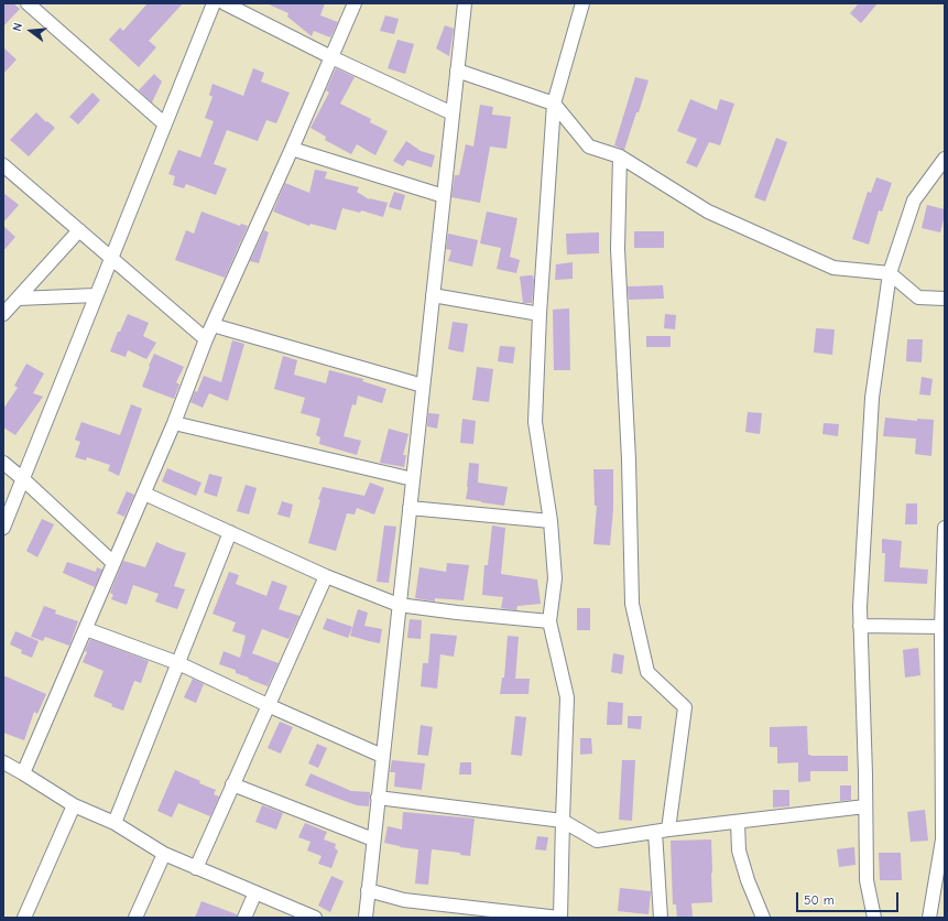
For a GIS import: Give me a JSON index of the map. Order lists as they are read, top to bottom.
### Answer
{
  "scale_bar": "50 m",
  "north": "left"
}
